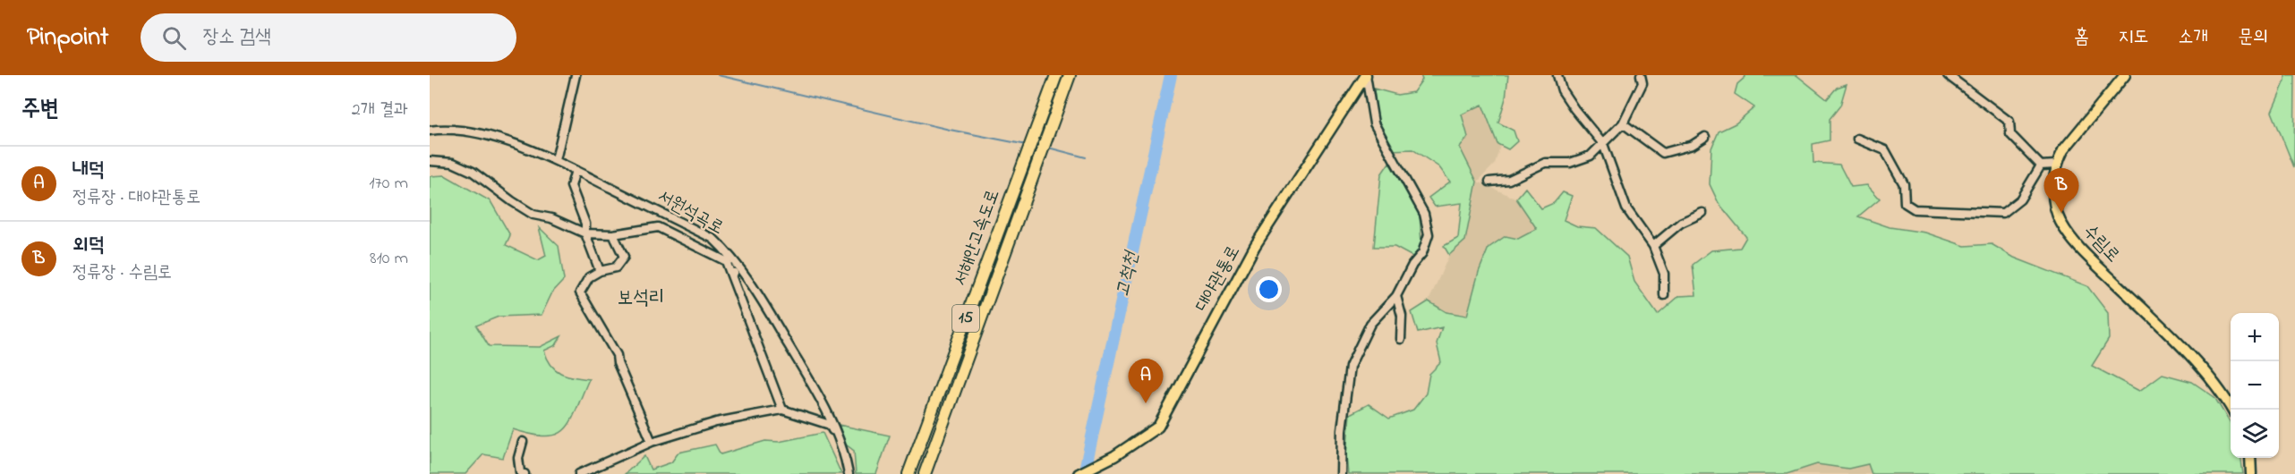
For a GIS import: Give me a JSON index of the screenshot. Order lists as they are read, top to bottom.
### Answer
{
  "streets": {
    "highway": ["서해안고속도로", "15"],
    "main road": ["수림로", "대야관통로"],
    "street": ["서원석곡로"]
  },
  "districts": ["보석리"],
  "water": ["고척천"],
  "page": {
    "header": "Pinpoint",
    "search": "장소 검색",
    "nav": [
      "홈",
      "지도",
      "소개",
      "문의"
    ],
    "heading": ["주변", "2개 결과"],
    "list": [
      {
        "mark": "A",
        "name": "내덕",
        "note": "정류장 · 대야관통로",
        "value": "170 m"
      },
      {
        "mark": "B",
        "name": "외덕",
        "note": "정류장 · 수림로",
        "value": "810 m"
      }
    ],
    "pins": ["B", "A"],
    "map_buttons": ["+", "−"]
  }
}
